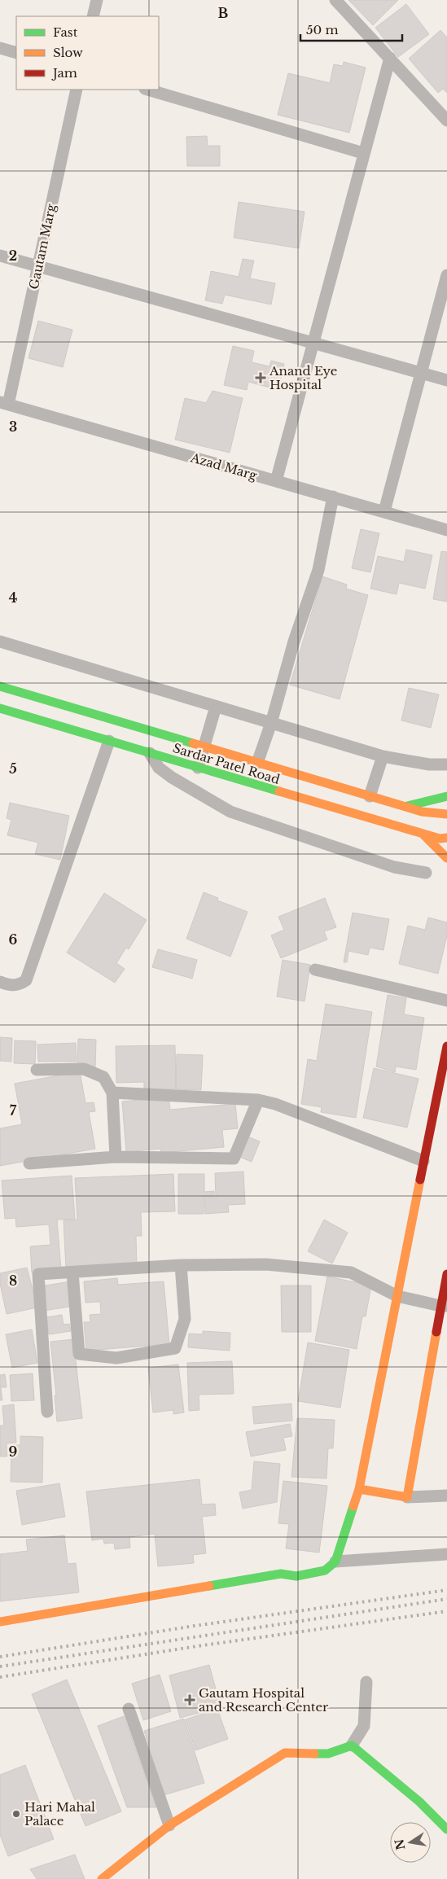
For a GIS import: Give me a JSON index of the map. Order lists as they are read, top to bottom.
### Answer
{
  "streets": {
    "street": ["Gautam Marg", "Azad Marg", "Sardar Patel Road"]
  },
  "crossings": [
    ["Gautam Marg", "Azad Marg"]
  ],
  "places": {
    "health": ["Anand Eye Hospital", "Gautam Hospital and Research Center"],
    "other": ["Hari Mahal Palace"]
  },
  "legend": ["Fast", "Slow", "Jam"],
  "scale_bar": "50 m",
  "north": "left",
  "grid": {
    "columns": ["B"],
    "rows": [
      "2",
      "3",
      "4",
      "5",
      "6",
      "7",
      "8",
      "9"
    ]
  }
}
